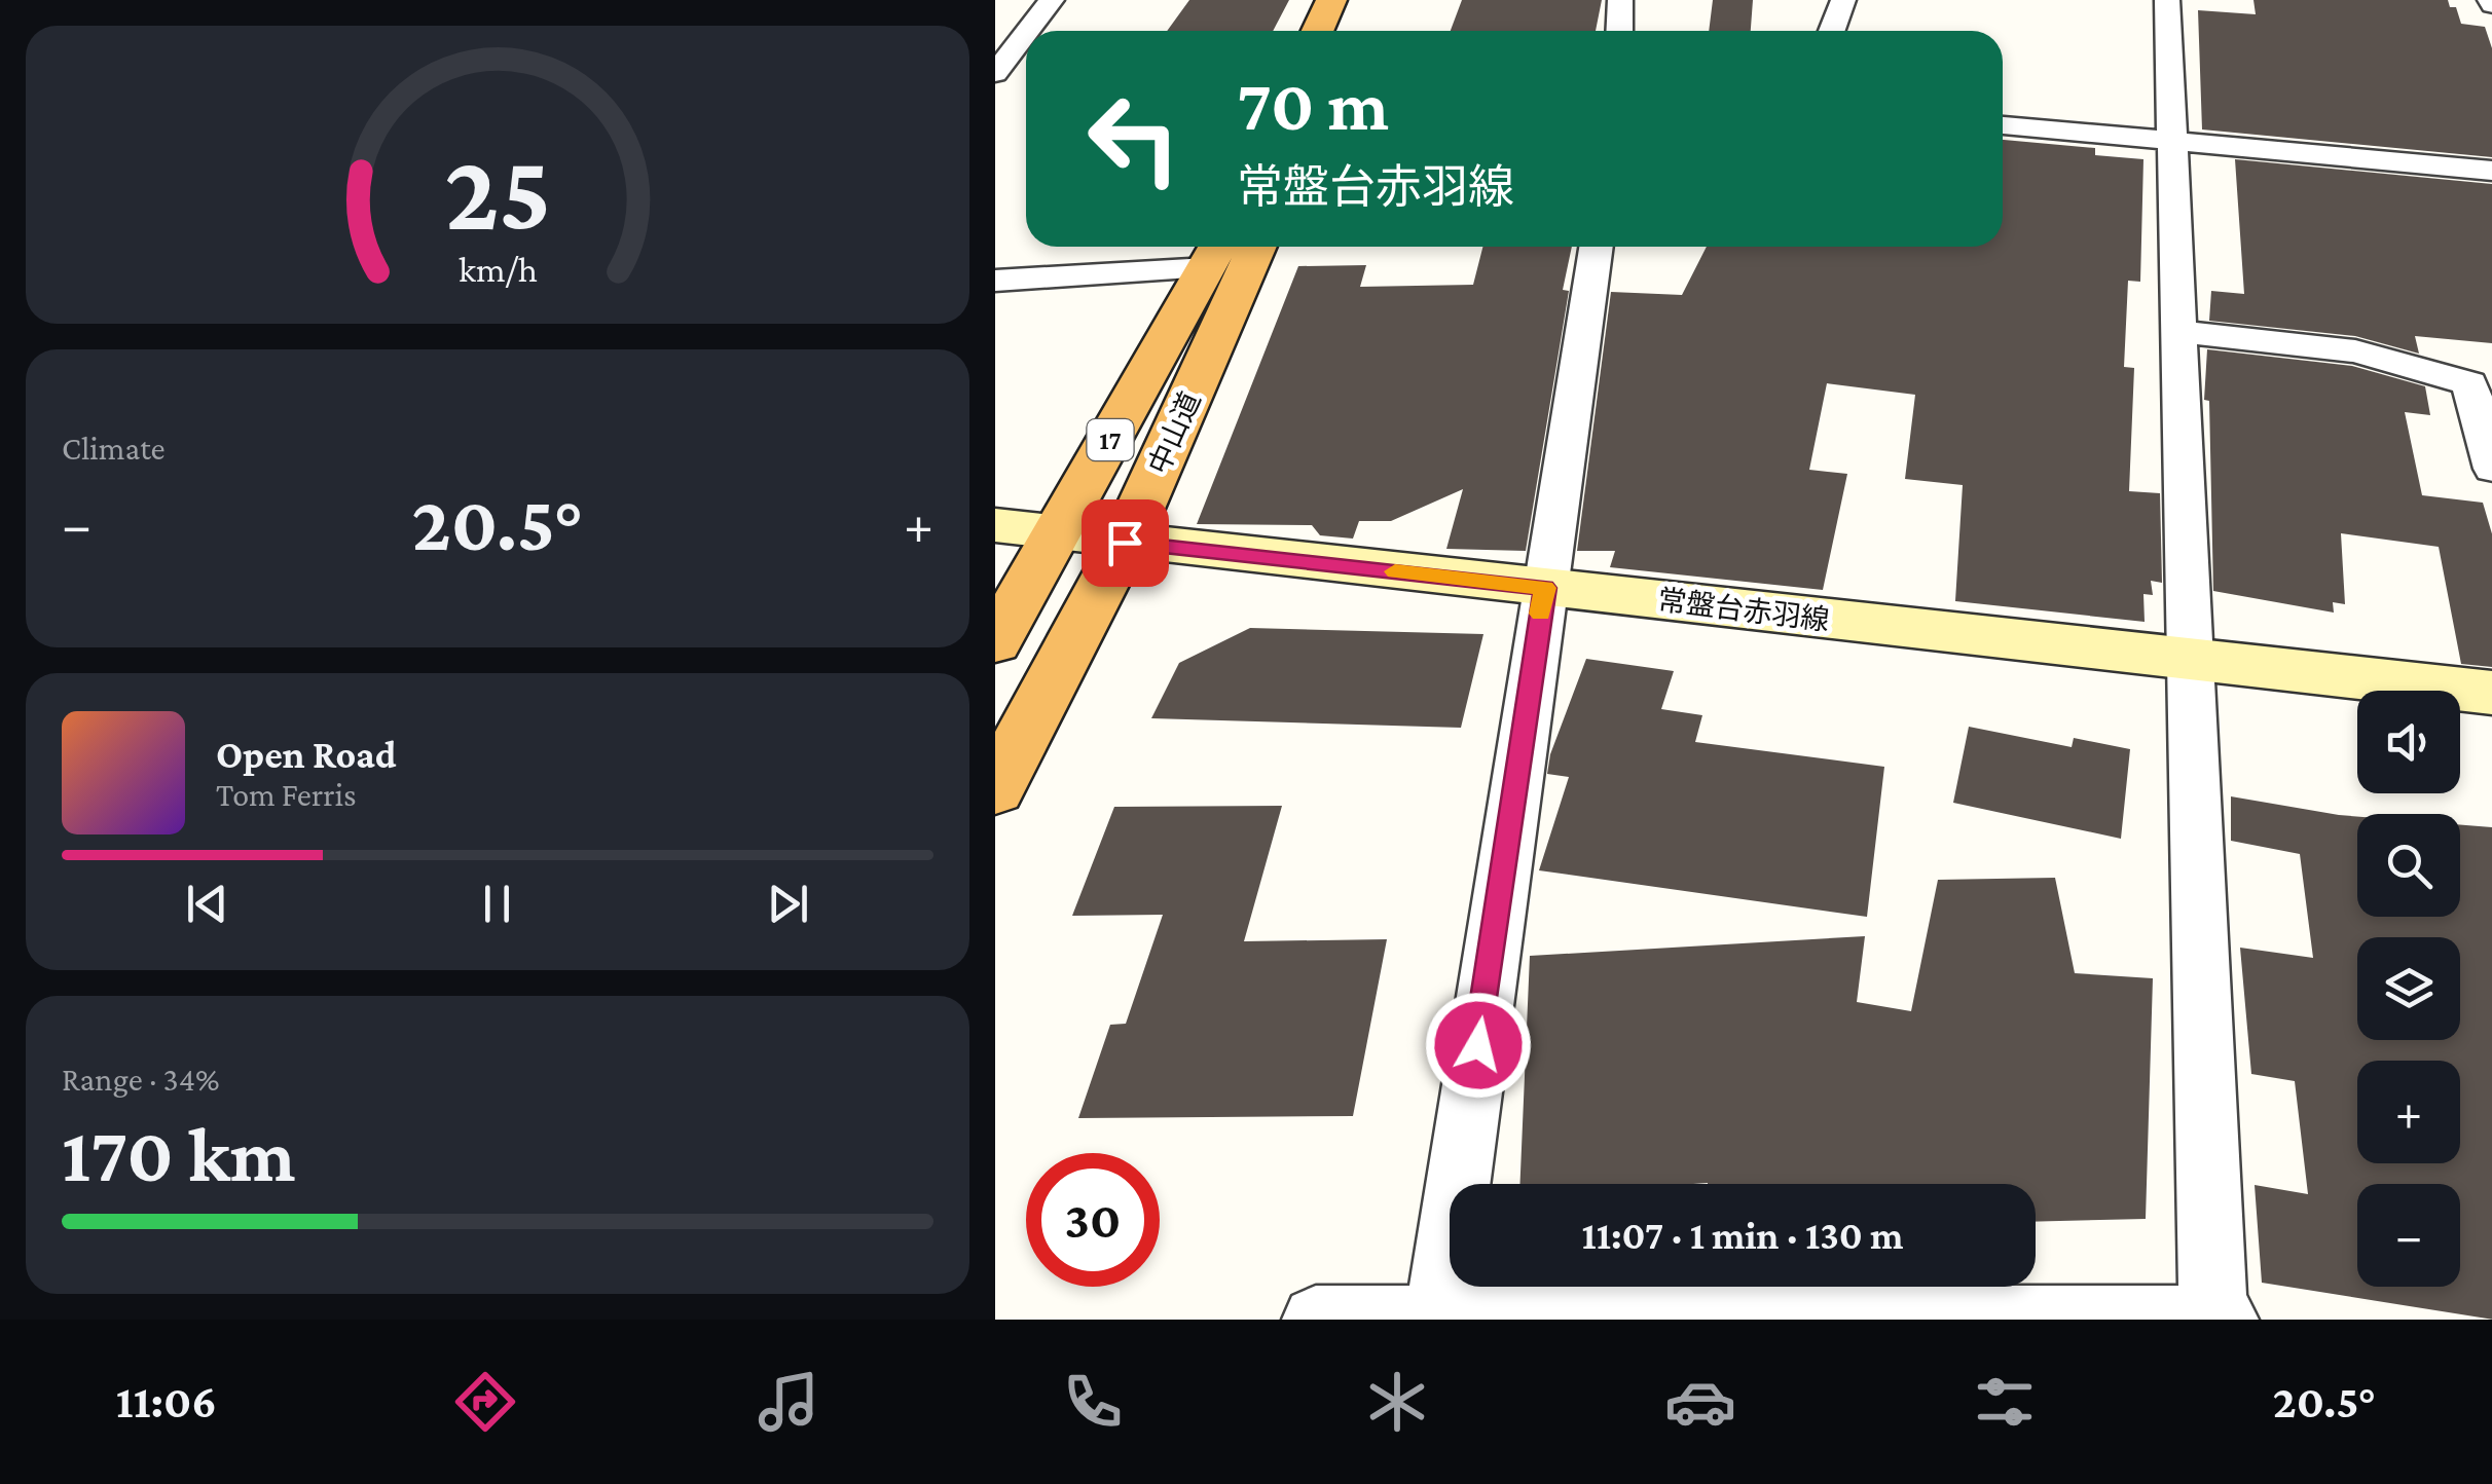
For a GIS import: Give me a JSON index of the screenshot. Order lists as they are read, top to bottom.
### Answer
{
  "streets": {
    "highway": ["中山道", "17"],
    "main road": ["常盤台赤羽線"]
  },
  "crossings": [
    ["中山道", "常盤台赤羽線"]
  ],
  "page": {
    "turn": ["70 m", "常盤台赤羽線"],
    "tile": [
      "Climate",
      ["Range · 34%", "170 km"]
    ],
    "heat": ["−", "20.5°", "+"],
    "map_buttons": ["+", "−"],
    "song": ["Open Road", "Tom Ferris"],
    "limit": "30",
    "trip": "11:07 · 1 min · 130 m",
    "tabs": ["11:06", "20.5°"],
    "gauge": ["25", "km/h"]
  }
}
